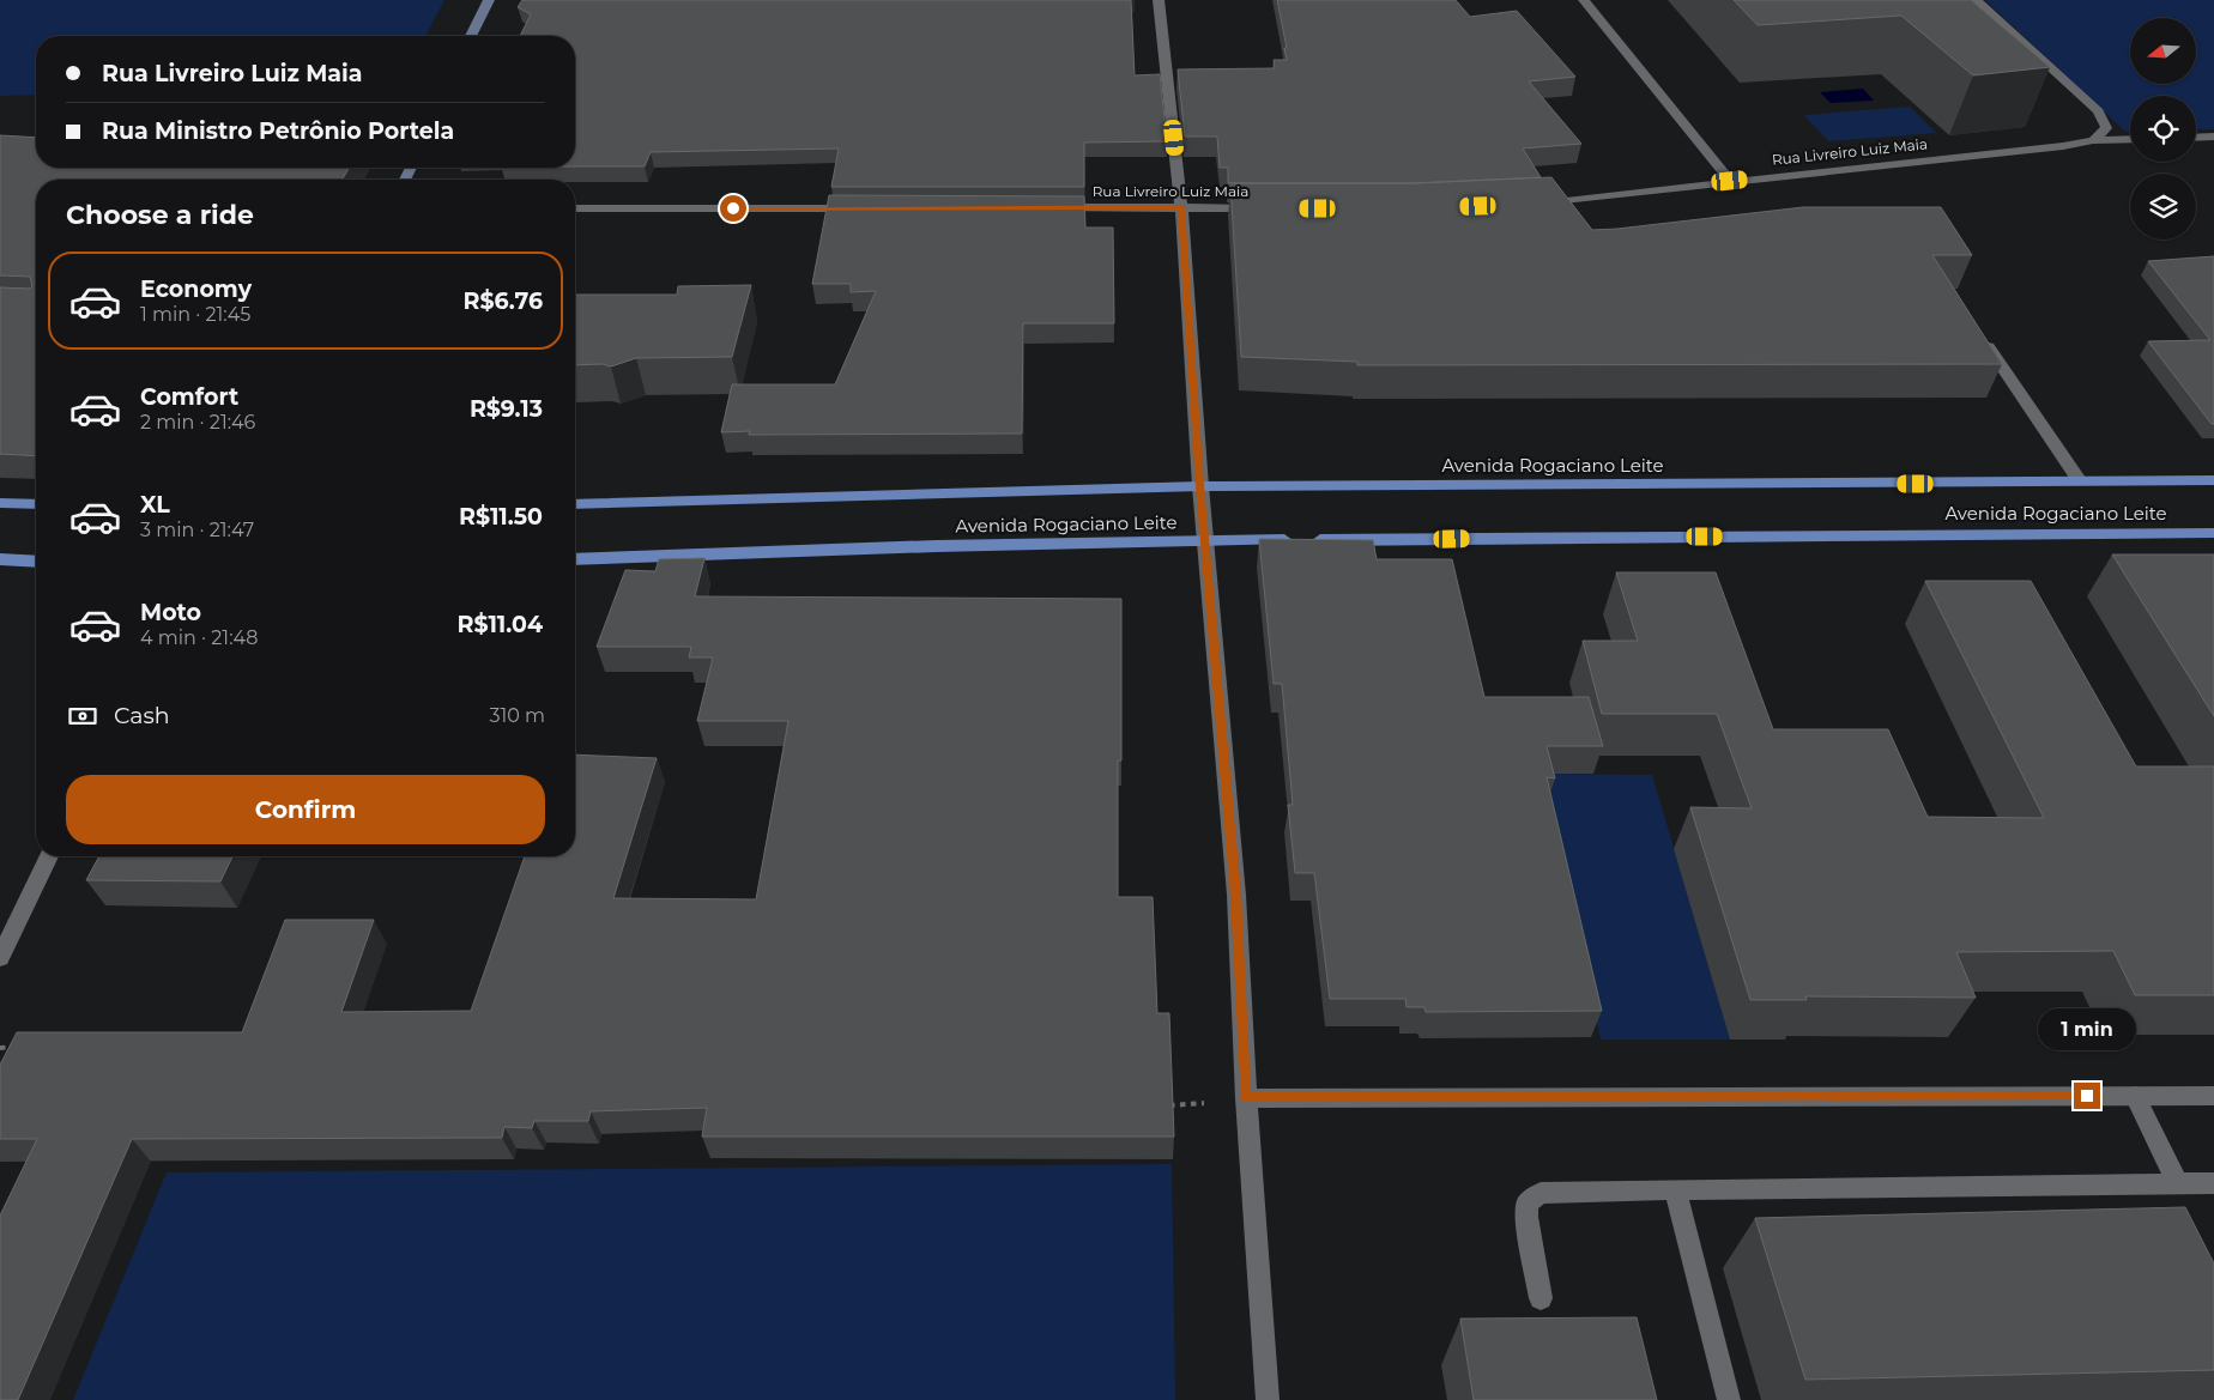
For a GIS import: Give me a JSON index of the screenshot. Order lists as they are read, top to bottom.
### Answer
{
  "streets": {
    "main road": ["Avenida Rogaciano Leite"],
    "street": ["Rua Livreiro Luiz Maia"]
  },
  "north": "left",
  "page": {
    "banner": ["Rua Livreiro Luiz Maia", "Rua Ministro Petrônio Portela"],
    "heading": "Choose a ride",
    "list": [
      {
        "name": "Economy",
        "note": "1 min · 21:45",
        "value": "R$6.76"
      },
      {
        "name": "Comfort",
        "note": "2 min · 21:46",
        "value": "R$9.13"
      },
      {
        "name": "XL",
        "note": "3 min · 21:47",
        "value": "R$11.50"
      },
      {
        "name": "Moto",
        "note": "4 min · 21:48",
        "value": "R$11.04"
      }
    ],
    "pay": ["Cash", "310 m"],
    "buttons": "Confirm",
    "bubble": "1 min"
  }
}
